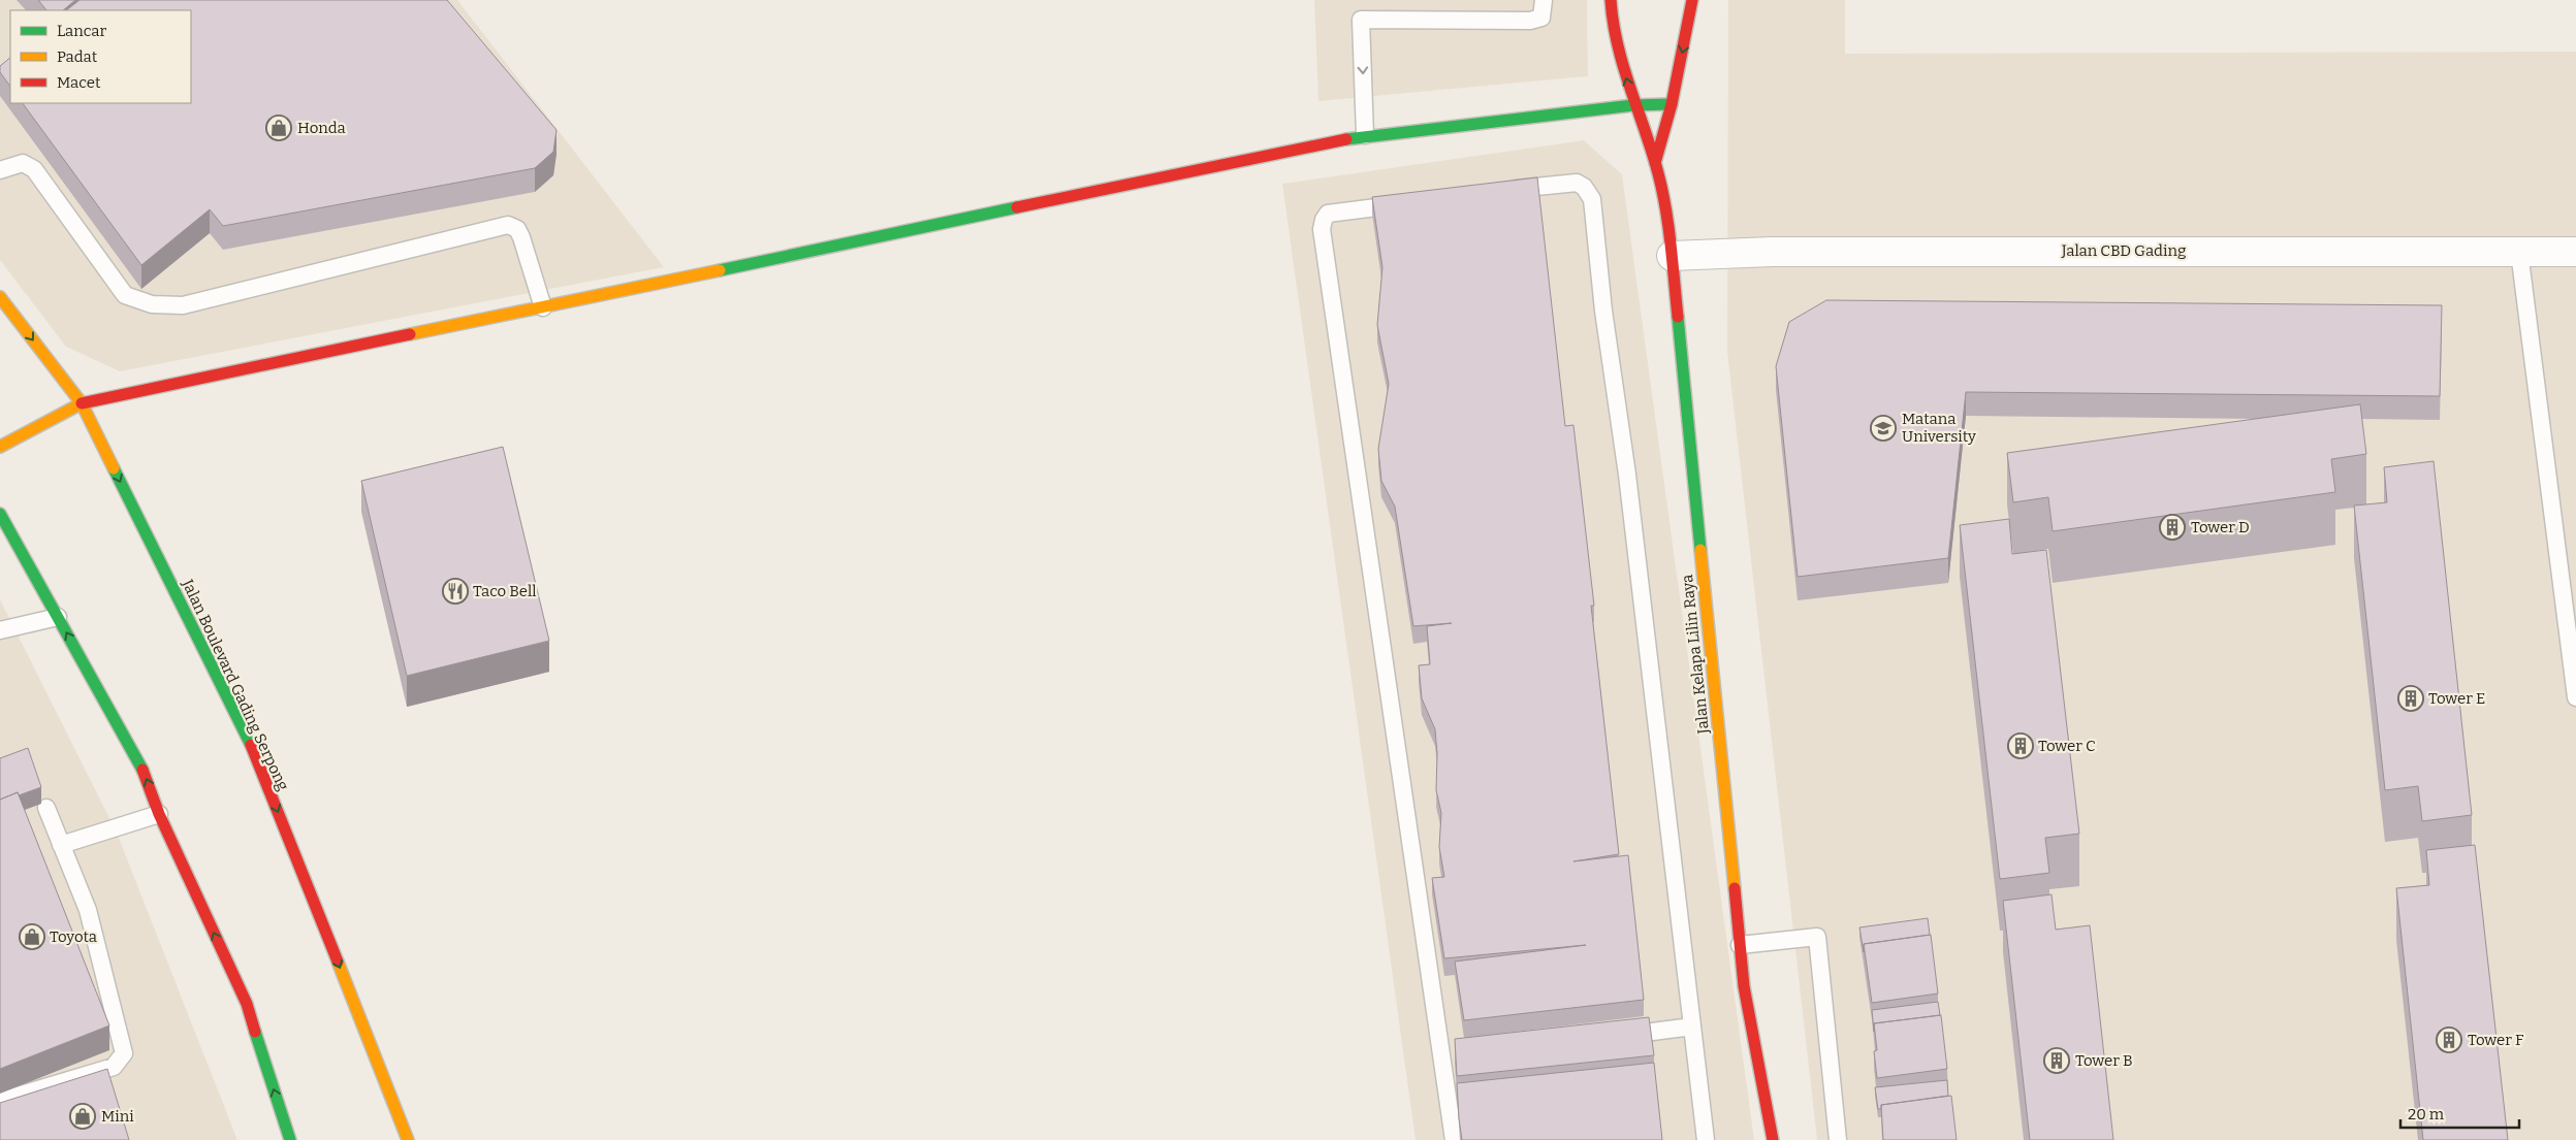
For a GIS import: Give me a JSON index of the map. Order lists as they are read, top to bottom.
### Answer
{
  "streets": {
    "street": ["Jalan CBD Gading", "Jalan Kelapa Lilin Raya", "Jalan Boulevard Gading Serpong"]
  },
  "crossings": [
    ["Jalan CBD Gading", "Jalan Kelapa Lilin Raya"]
  ],
  "one_way": ["Jalan Boulevard Gading Serpong"],
  "places": {
    "shop": ["Honda", "Toyota", "Mini"],
    "school or university": ["Matana University"],
    "building": [
      "Tower D",
      "Tower E",
      "Tower C",
      "Tower F",
      "Tower B"
    ],
    "restaurant": ["Taco Bell"]
  },
  "legend": ["Lancar", "Padat", "Macet"],
  "scale_bar": "20 m"
}
